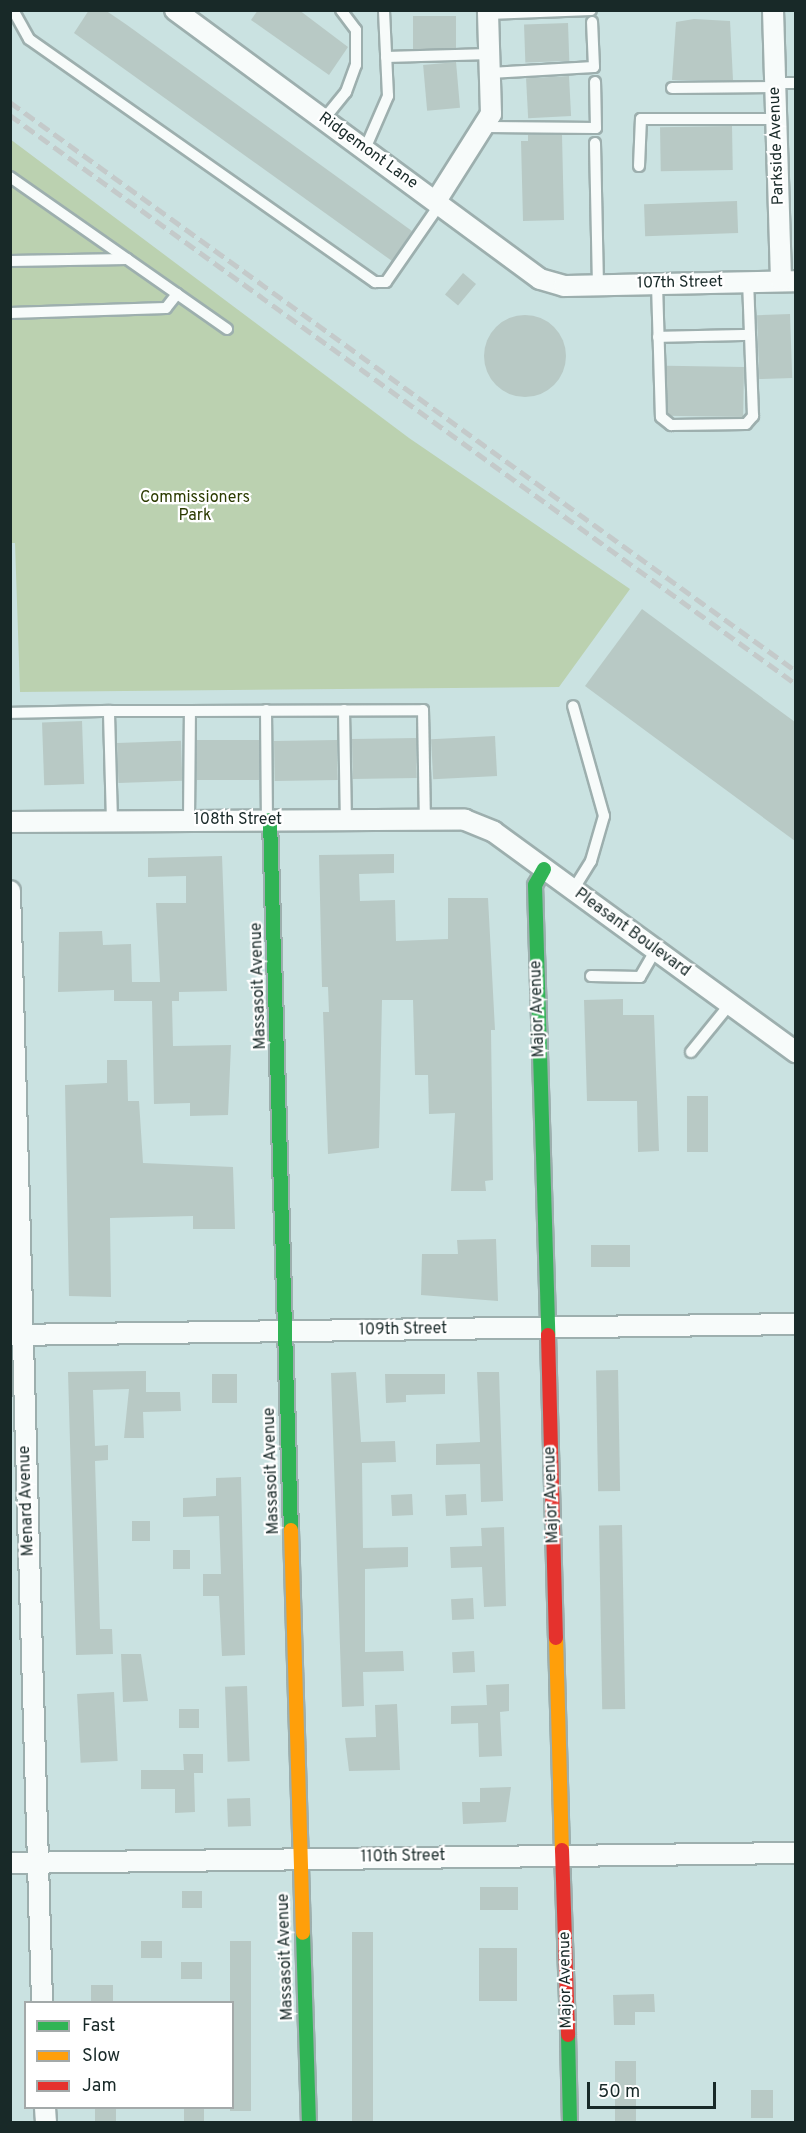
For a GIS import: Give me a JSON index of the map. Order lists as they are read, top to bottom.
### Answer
{
  "streets": {
    "street": [
      "Parkside Avenue",
      "Ridgemont Lane",
      "107th Street",
      "108th Street",
      "Pleasant Boulevard",
      "Massasoit Avenue",
      "Major Avenue",
      "109th Street",
      "Menard Avenue",
      "110th Street"
    ]
  },
  "crossings": [
    ["Parkside Avenue", "107th Street"],
    ["Ridgemont Lane", "107th Street"],
    ["108th Street", "Pleasant Boulevard"],
    ["108th Street", "Massasoit Avenue"],
    ["Pleasant Boulevard", "Major Avenue"],
    ["Massasoit Avenue", "109th Street"],
    ["Massasoit Avenue", "110th Street"],
    ["Major Avenue", "109th Street"],
    ["Major Avenue", "110th Street"],
    ["109th Street", "Menard Avenue"],
    ["Menard Avenue", "110th Street"]
  ],
  "parks": ["Commissioners Park"],
  "legend": ["Fast", "Slow", "Jam"],
  "scale_bar": "50 m"
}
